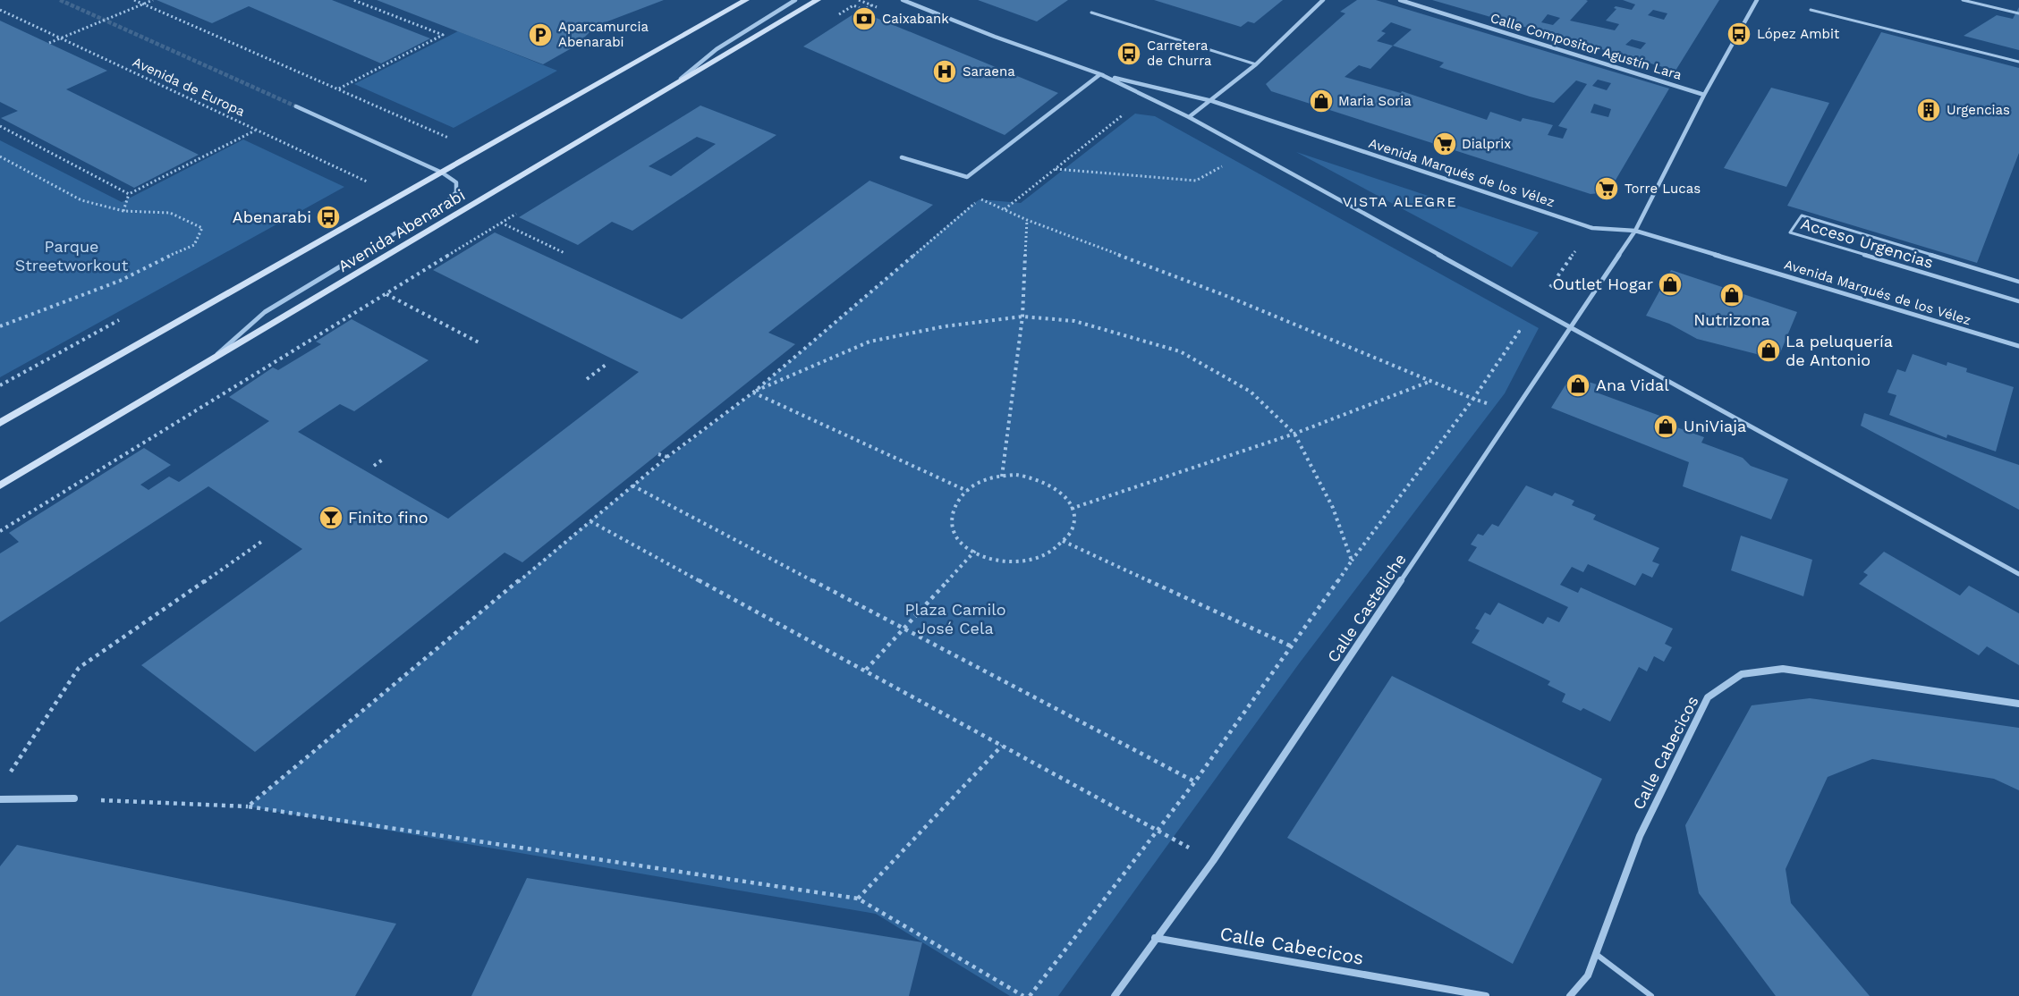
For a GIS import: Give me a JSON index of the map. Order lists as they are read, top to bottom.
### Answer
{
  "streets": {
    "main road": ["Avenida Abenarabi"],
    "street": [
      "Calle Compositor Agustín Lara",
      "Avenida Marqués de los Vélez",
      "Calle Casteliche",
      "Calle Cabecicos"
    ],
    "lane": ["Acceso Urgencias"],
    "path": ["Avenida de Europa"]
  },
  "crossings": [
    ["Calle Compositor Agustín Lara", "Calle Casteliche"],
    ["Avenida Marqués de los Vélez", "Calle Casteliche"],
    ["Calle Casteliche", "Calle Cabecicos"]
  ],
  "districts": ["VISTA ALEGRE"],
  "parks": ["Parque Streetworkout", "Plaza Camilo José Cela"],
  "places": {
    "bank": ["Caixabank"],
    "bus stop": ["López Ambit", "Carretera de Churra", "Abenarabi"],
    "parking": ["Aparcamurcia Abenarabi"],
    "hospital": ["Saraena"],
    "shop": [
      "Maria Soria",
      "Outlet Hogar",
      "Nutrizona",
      "La peluquería de Antonio",
      "Ana Vidal",
      "UniViaja"
    ],
    "building": ["Urgencias"],
    "supermarket": ["Dialprix", "Torre Lucas"],
    "bar": ["Finito fino"]
  }
}
